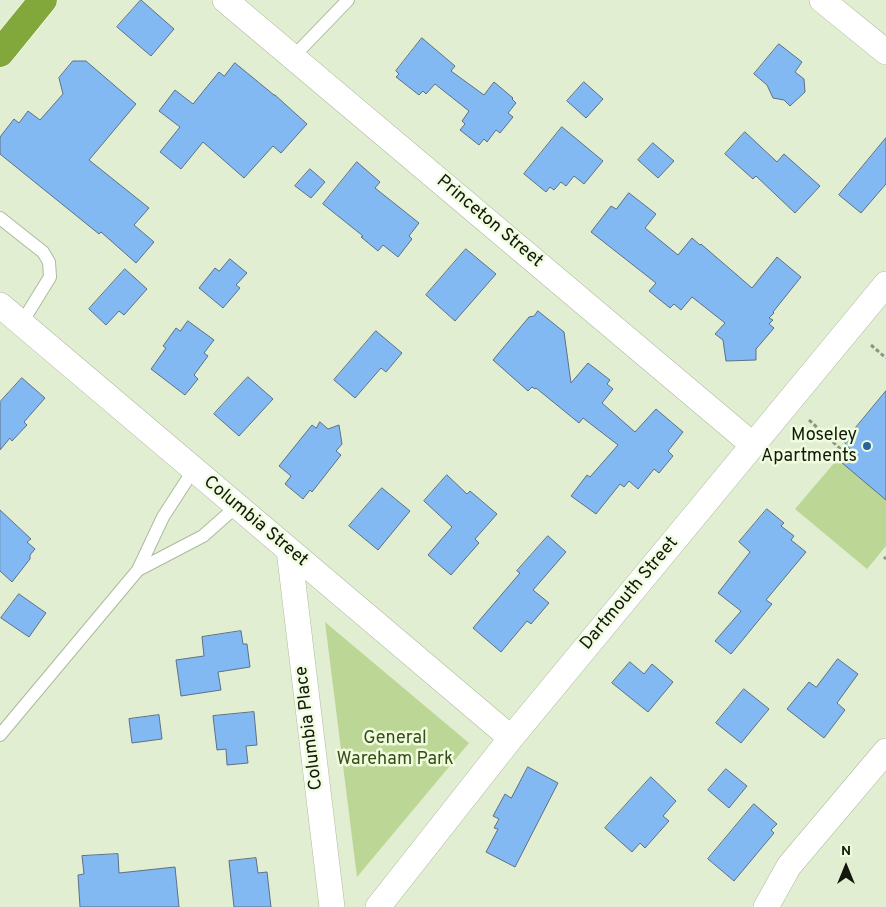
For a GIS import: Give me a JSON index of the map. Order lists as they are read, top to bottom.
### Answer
{
  "streets": {
    "street": [
      "Princeton Street",
      "Columbia Street",
      "Dartmouth Street",
      "Columbia Place"
    ]
  },
  "crossings": [
    ["Princeton Street", "Dartmouth Street"],
    ["Columbia Street", "Dartmouth Street"],
    ["Columbia Street", "Columbia Place"]
  ],
  "parks": ["General Wareham Park"],
  "places": ["Moseley Apartments"],
  "north": "top"
}
